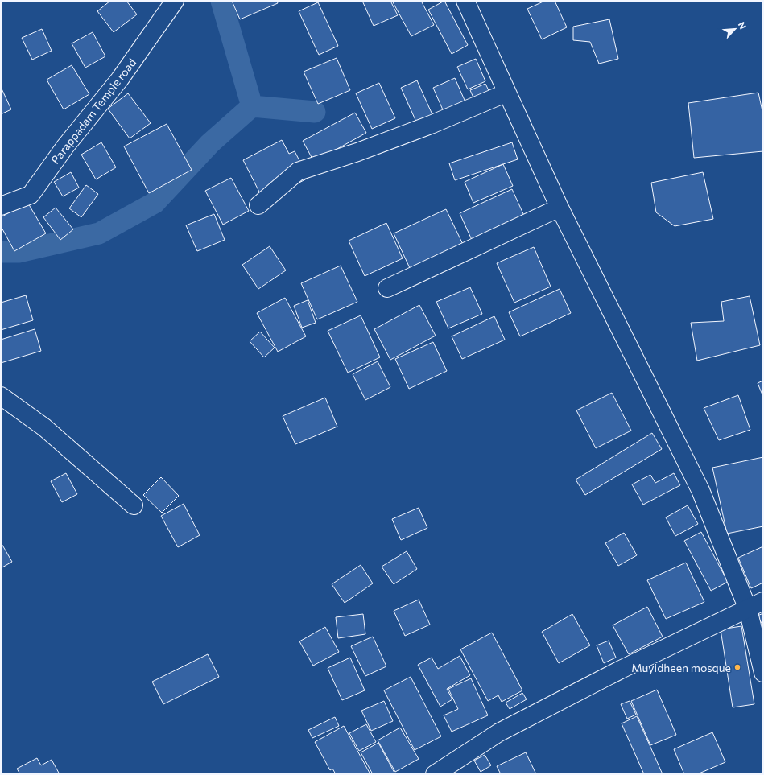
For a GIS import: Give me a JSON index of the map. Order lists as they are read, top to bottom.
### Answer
{
  "streets": {
    "street": ["Parappadam Temple road"]
  },
  "places": ["Muyidheen mosque"],
  "north": "top right"
}
